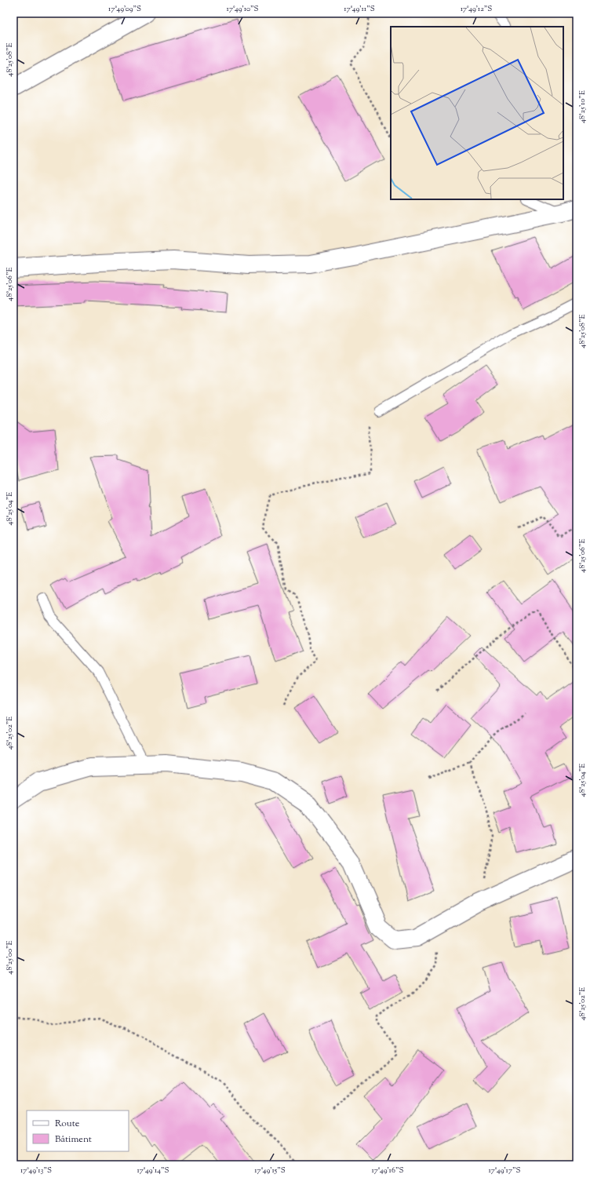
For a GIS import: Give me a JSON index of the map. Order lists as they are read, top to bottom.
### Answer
{
  "legend": ["Route", "Bâtiment"],
  "coordinates": [
    "17°49'09\"S",
    "17°49'10\"S",
    "17°49'11\"S",
    "17°49'12\"S",
    "48°25'08\"E",
    "48°25'10\"E",
    "48°25'06\"E",
    "48°25'04\"E",
    "48°25'02\"E",
    "48°25'00\"E",
    "17°49'13\"S",
    "17°49'14\"S",
    "17°49'15\"S",
    "17°49'16\"S",
    "17°49'17\"S"
  ]
}
